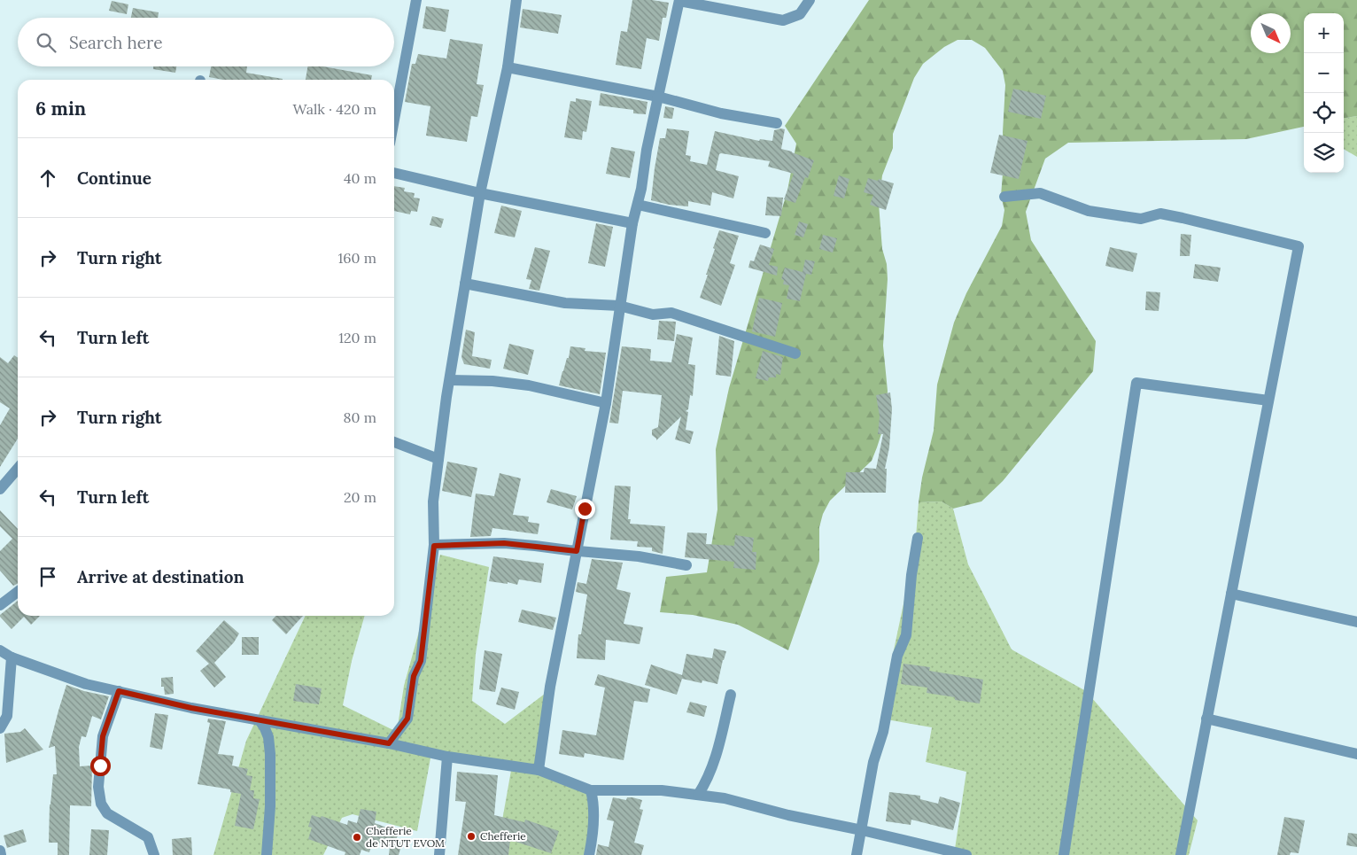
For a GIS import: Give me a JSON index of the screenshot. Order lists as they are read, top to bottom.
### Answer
{
  "places": ["Chefferie", "Chefferie de NTUT EVOM"],
  "north": "bottom right",
  "page": {
    "map_buttons": ["+", "−"],
    "search": "Search here",
    "heading": ["6 min", "Walk · 420 m"],
    "list": [
      ["Continue", "40 m"],
      ["Turn right", "160 m"],
      ["Turn left", "120 m"],
      ["Turn right", "80 m"],
      ["Turn left", "20 m"],
      "Arrive at destination"
    ]
  }
}
